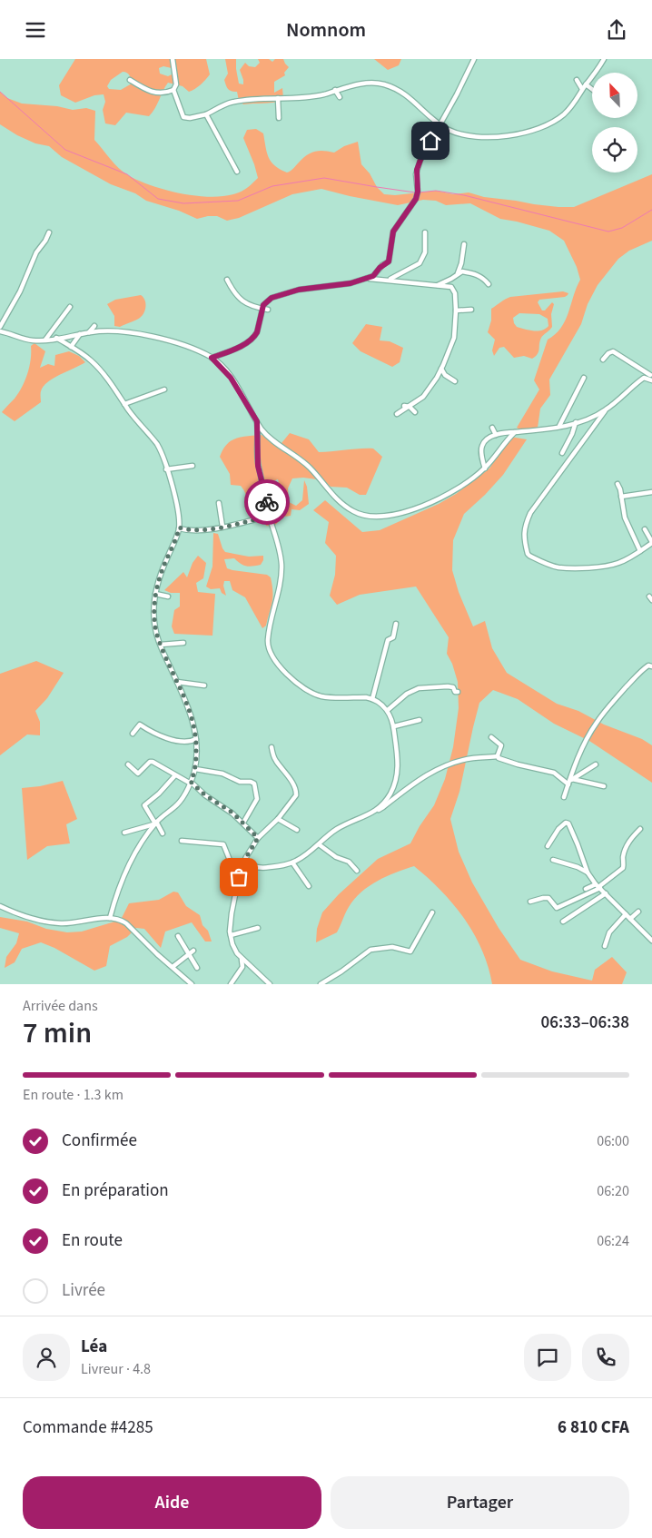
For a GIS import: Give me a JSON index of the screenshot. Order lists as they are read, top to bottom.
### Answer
{
  "north": "top left",
  "page": {
    "header": "Nomnom",
    "heading": ["7 min", "Arrivée dans", "06:33–06:38"],
    "panel": [
      "Léa",
      "Livreur · 4.8",
      "Commande #4285",
      "6 810 CFA"
    ],
    "bar": "En route · 1.3 km",
    "list": [
      ["Confirmée", "06:00"],
      ["En préparation", "06:20"],
      ["En route", "06:24"],
      "Livrée"
    ],
    "buttons": ["Aide", "Partager"]
  }
}
